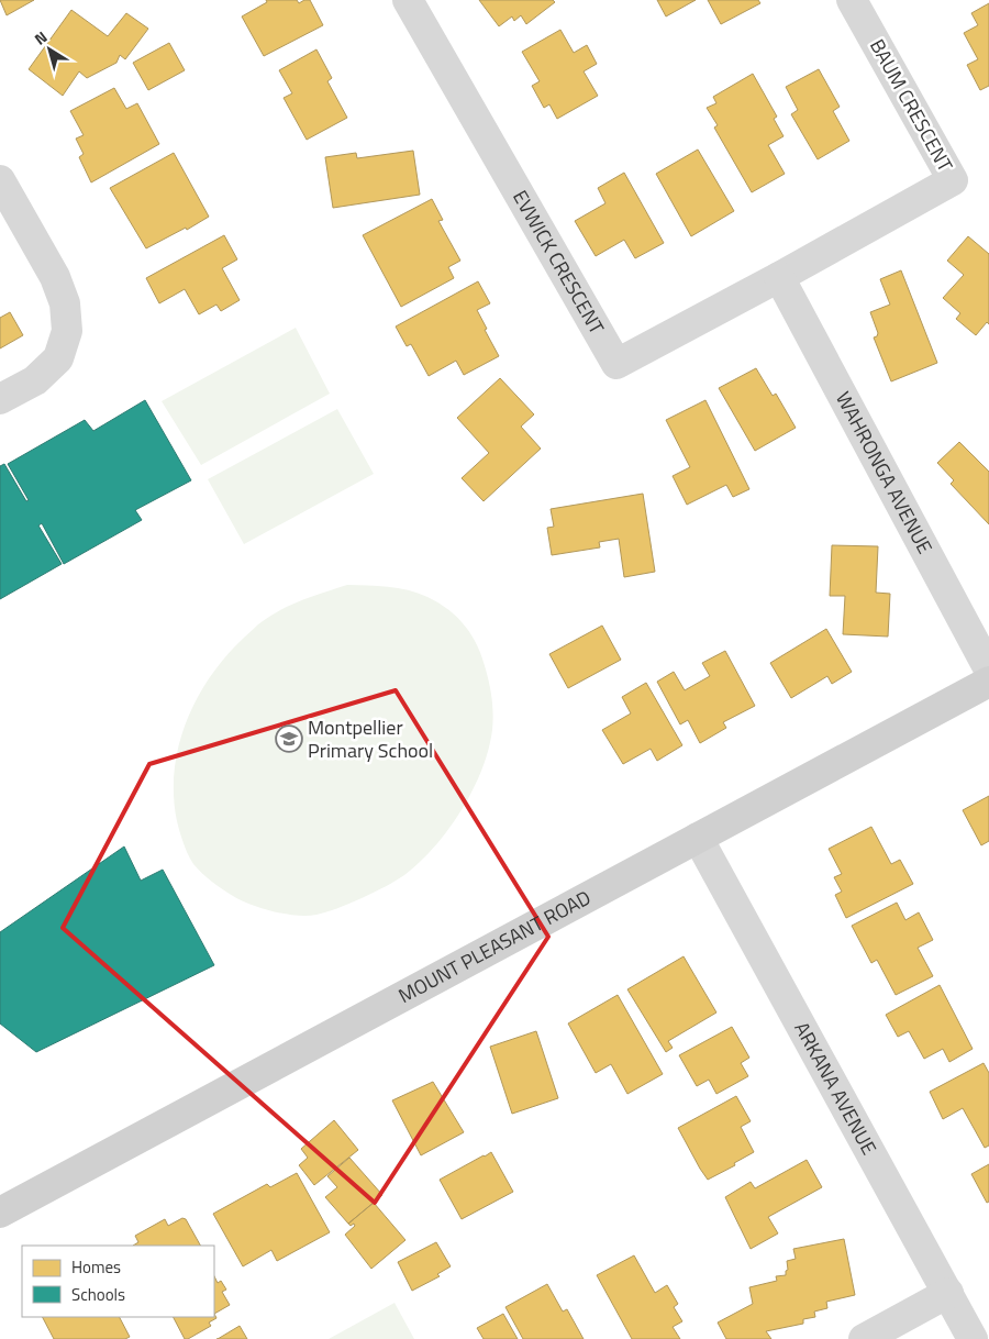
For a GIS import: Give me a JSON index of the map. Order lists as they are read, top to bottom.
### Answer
{
  "streets": {
    "street": [
      "BAUM CRESCENT",
      "EVWICK CRESCENT",
      "WAHRONGA AVENUE",
      "MOUNT PLEASANT ROAD",
      "ARKANA AVENUE"
    ]
  },
  "crossings": [
    ["BAUM CRESCENT", "EVWICK CRESCENT"],
    ["BAUM CRESCENT", "WAHRONGA AVENUE"],
    ["EVWICK CRESCENT", "WAHRONGA AVENUE"],
    ["MOUNT PLEASANT ROAD", "ARKANA AVENUE"]
  ],
  "places": {
    "school or university": ["Montpellier Primary School"]
  },
  "legend": ["Homes", "Schools"],
  "north": "top left"
}
